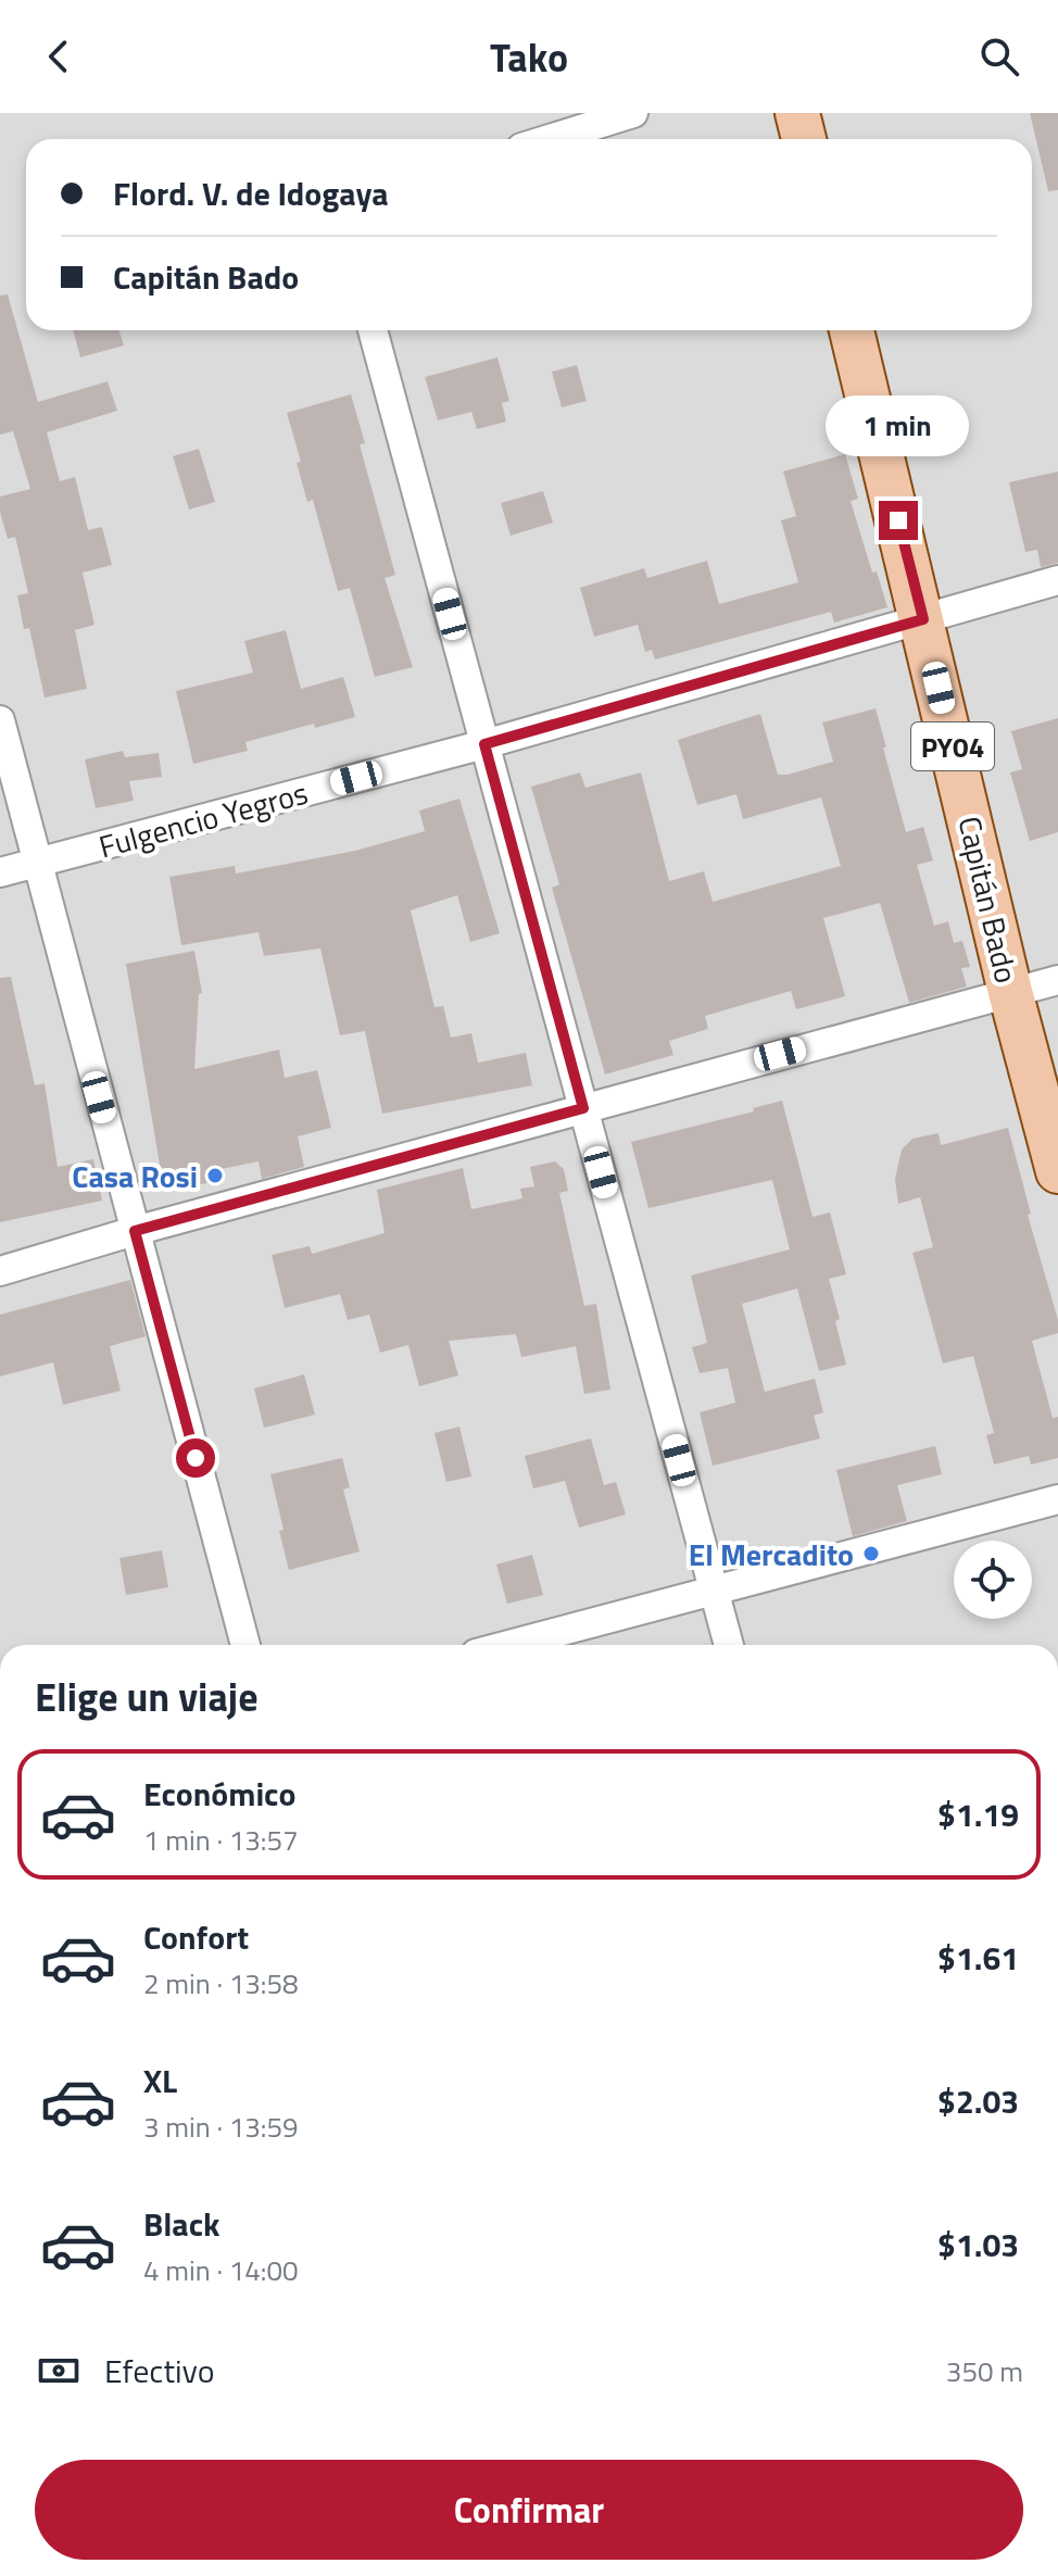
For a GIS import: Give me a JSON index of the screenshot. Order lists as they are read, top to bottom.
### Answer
{
  "streets": {
    "main road": ["PY04", "Capitán Bado"],
    "street": ["Fulgencio Yegros"]
  },
  "crossings": [
    ["Fulgencio Yegros", "Capitán Bado"]
  ],
  "places": ["Casa Rosi", "El Mercadito"],
  "page": {
    "header": "Tako",
    "banner": ["Flord. V. de Idogaya", "Capitán Bado"],
    "bubble": "1 min",
    "heading": "Elige un viaje",
    "list": [
      {
        "name": "Económico",
        "note": "1 min · 13:57",
        "value": "$1.19"
      },
      {
        "name": "Confort",
        "note": "2 min · 13:58",
        "value": "$1.61"
      },
      {
        "name": "XL",
        "note": "3 min · 13:59",
        "value": "$2.03"
      },
      {
        "name": "Black",
        "note": "4 min · 14:00",
        "value": "$1.03"
      }
    ],
    "pay": ["Efectivo", "350 m"],
    "buttons": "Confirmar"
  }
}
